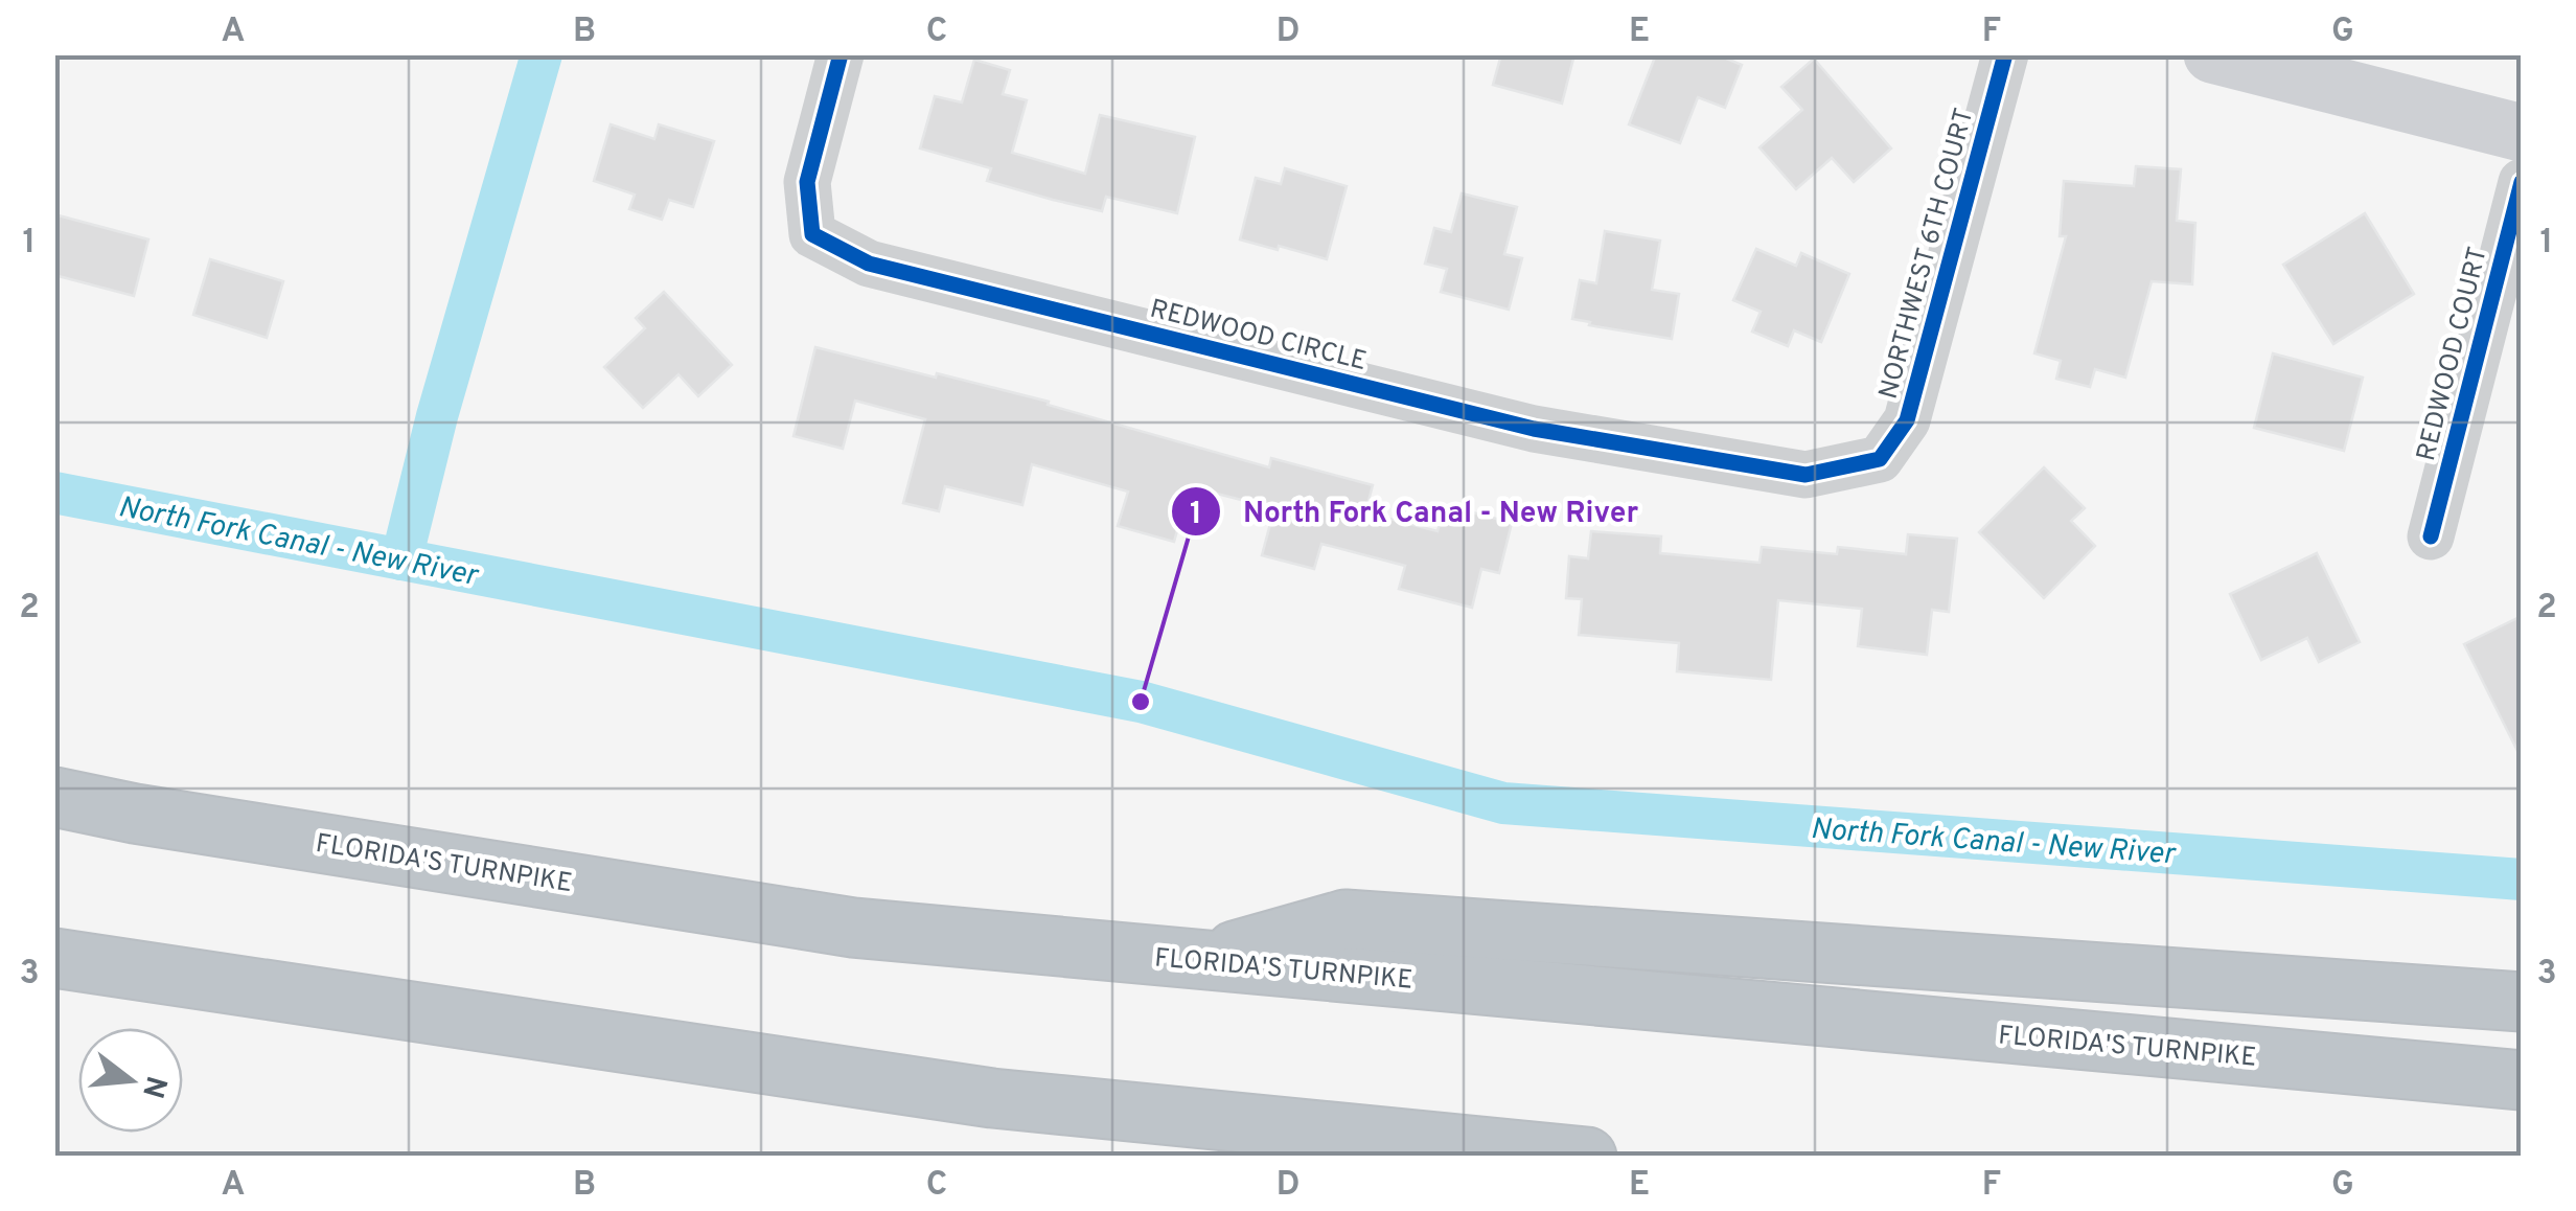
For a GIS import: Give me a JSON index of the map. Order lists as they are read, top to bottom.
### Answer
{
  "streets": {
    "highway": ["FLORIDA'S TURNPIKE"],
    "street": ["NORTHWEST 6TH COURT", "REDWOOD CIRCLE", "REDWOOD COURT"]
  },
  "crossings": [
    ["NORTHWEST 6TH COURT", "REDWOOD CIRCLE"]
  ],
  "water": ["North Fork Canal - New River"],
  "places": ["North Fork Canal - New River"],
  "north": "right",
  "grid": {
    "columns": [
      "A",
      "B",
      "C",
      "D",
      "E",
      "F",
      "G"
    ],
    "rows": ["1", "2", "3"]
  }
}
